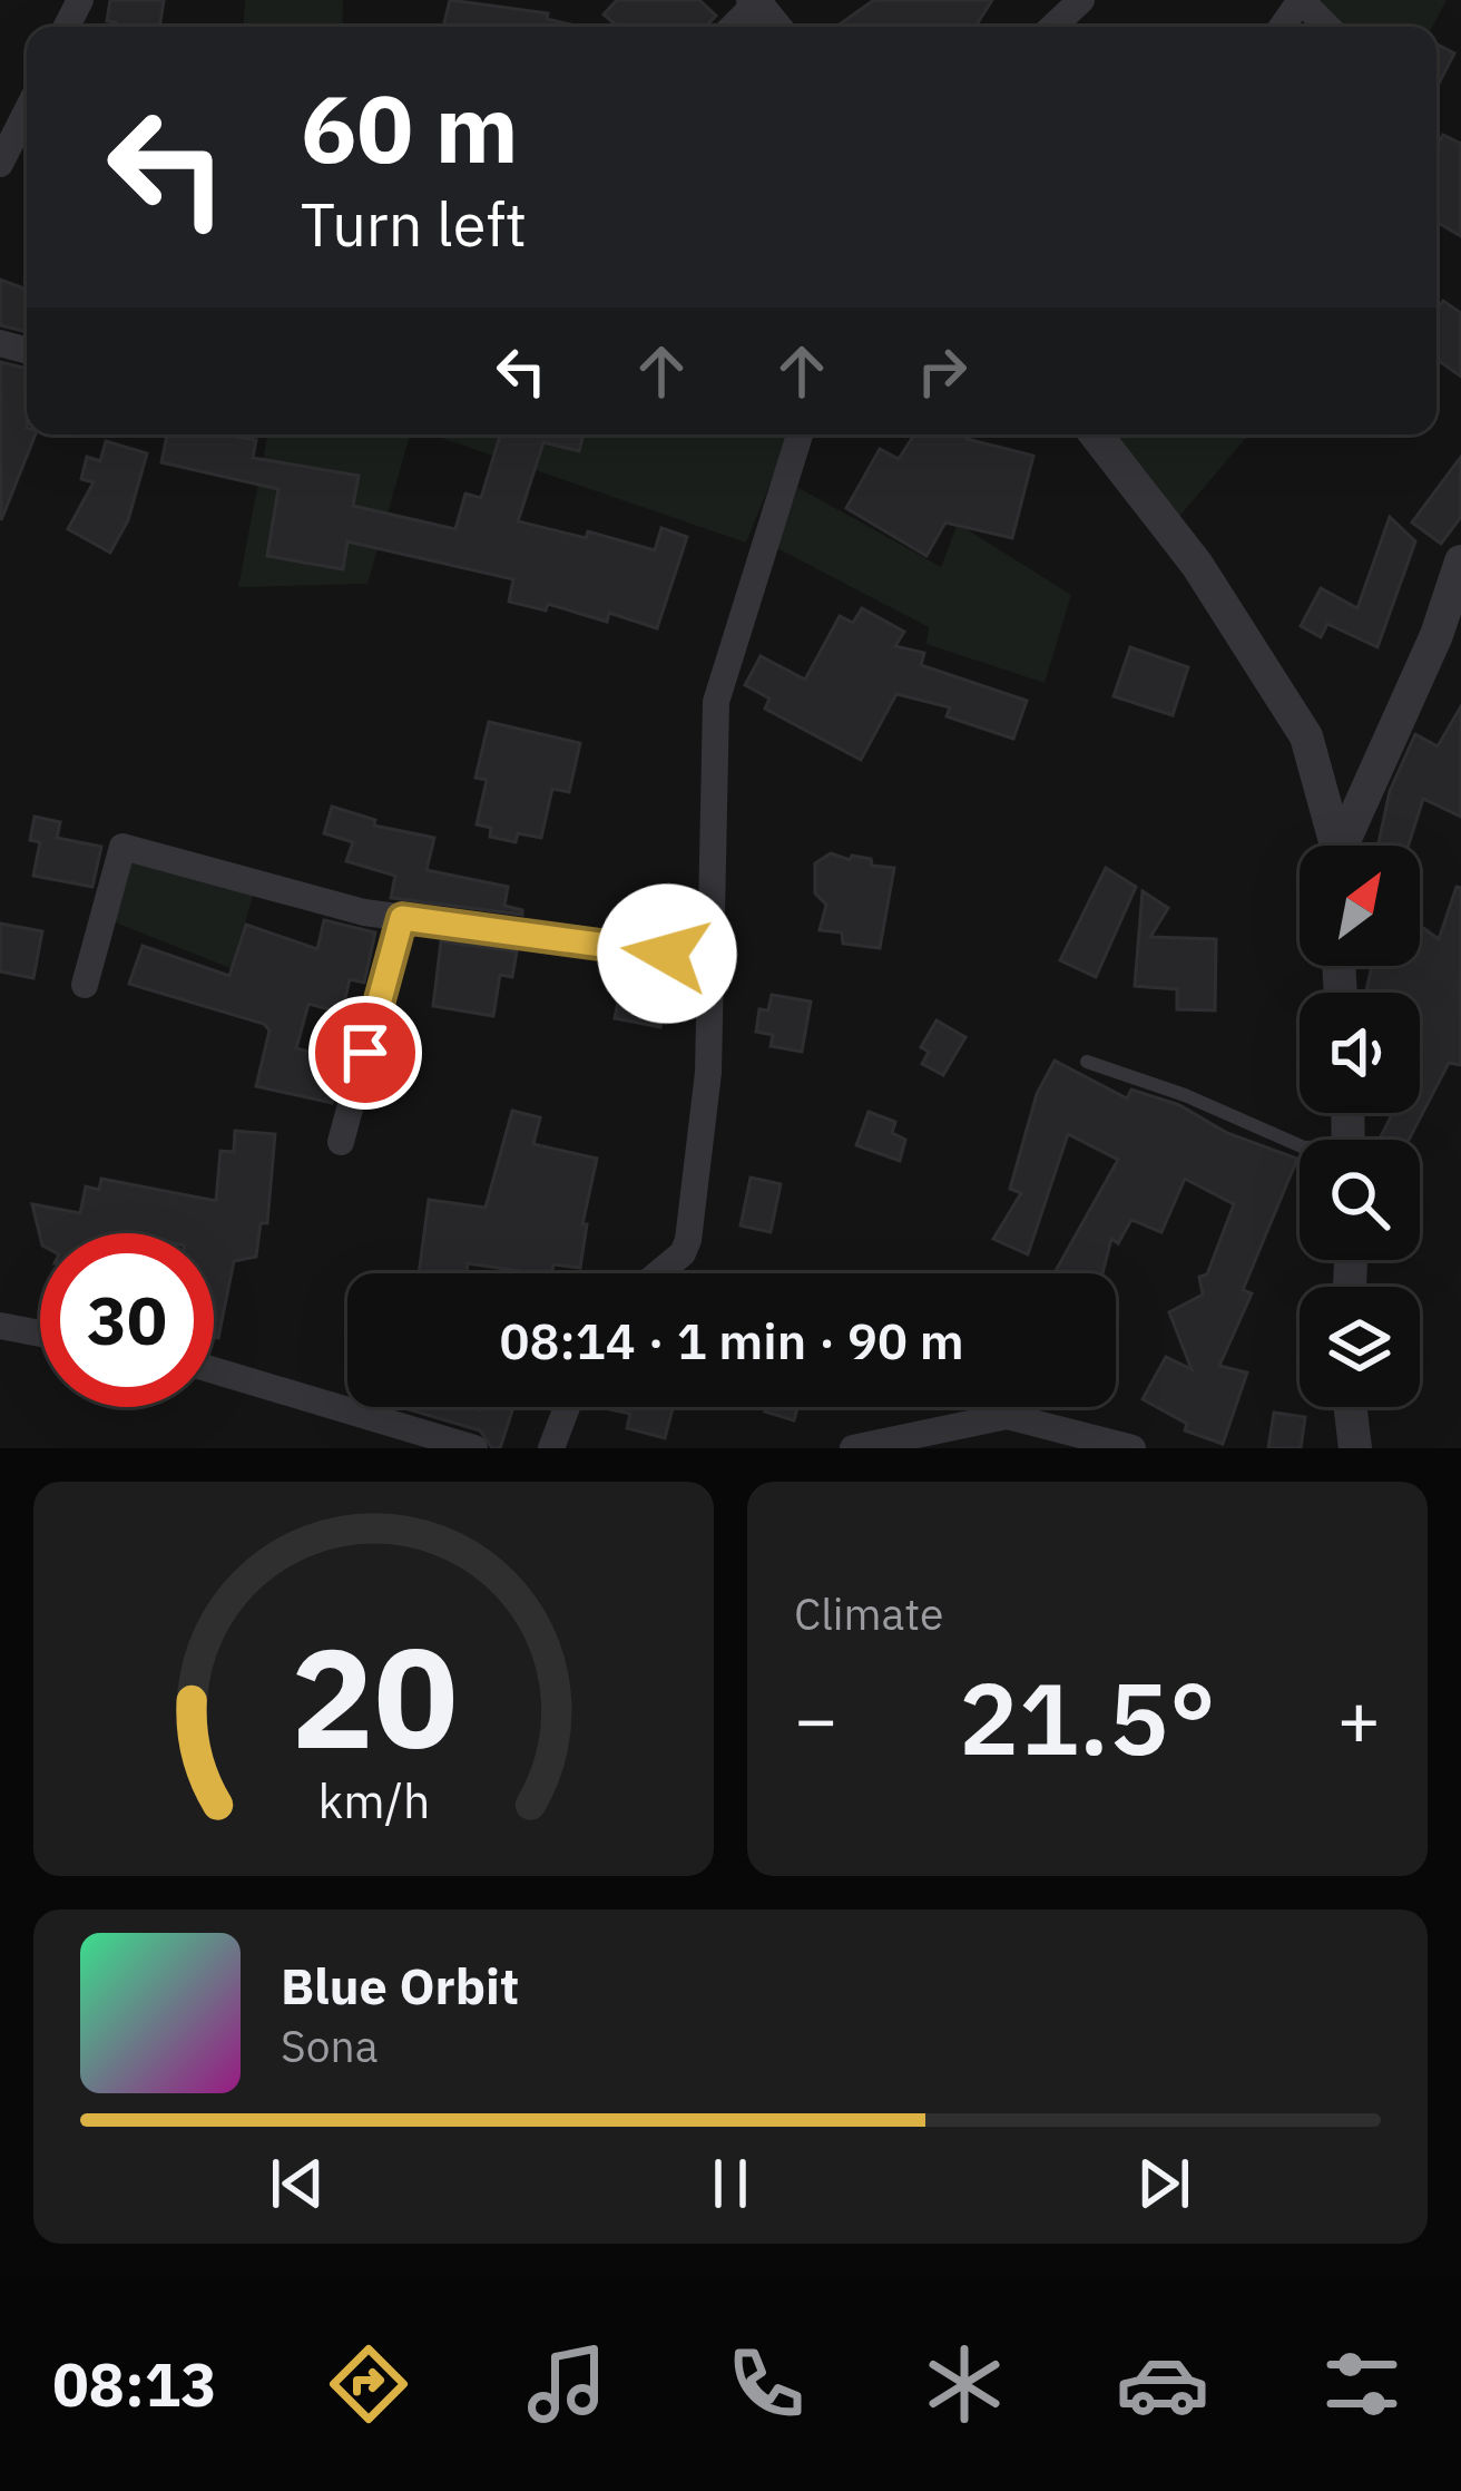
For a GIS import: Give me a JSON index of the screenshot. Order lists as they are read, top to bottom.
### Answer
{
  "north": "top right",
  "page": {
    "turn": ["60 m", "Turn left"],
    "limit": "30",
    "trip": "08:14 · 1 min · 90 m",
    "tile": "Climate",
    "heat": ["−", "21.5°", "+"],
    "song": ["Blue Orbit", "Sona"],
    "tabs": "08:13",
    "gauge": ["20", "km/h"]
  }
}
